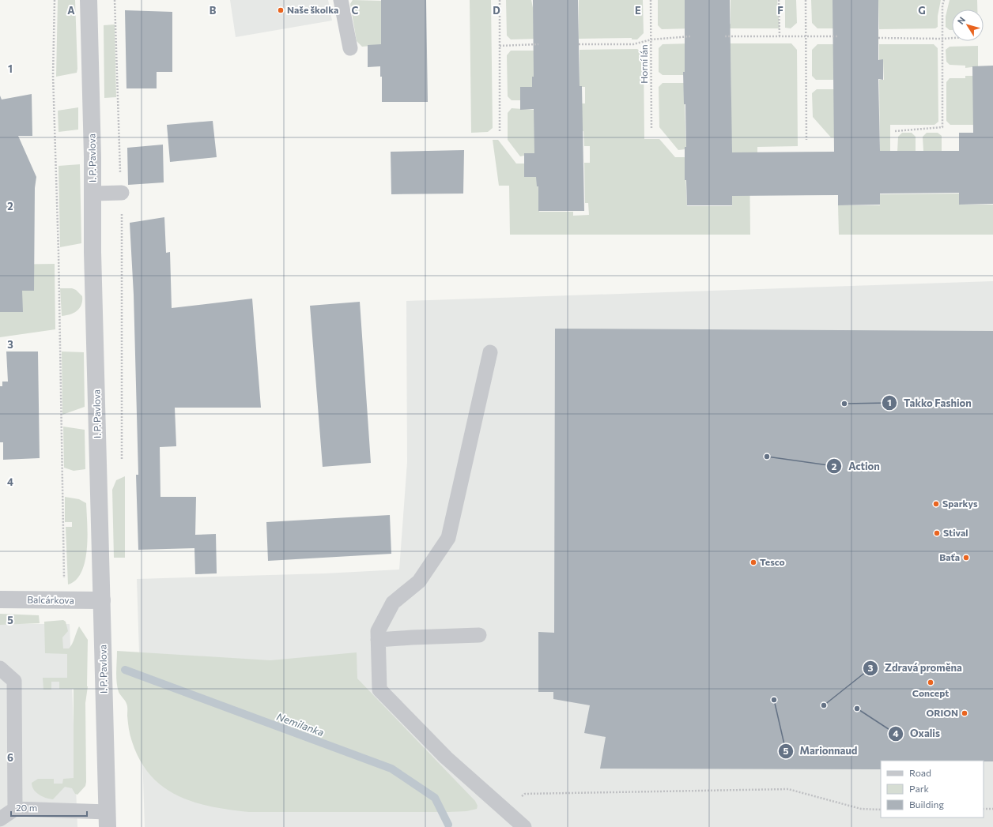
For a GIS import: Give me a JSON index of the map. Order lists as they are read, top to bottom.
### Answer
{
  "streets": {
    "street": ["I. P. Pavlova", "Balcárkova"],
    "path": ["Horní lán"]
  },
  "crossings": [
    ["I. P. Pavlova", "Balcárkova"]
  ],
  "water": ["Nemilanka"],
  "places": [
    "Naše školka",
    "Takko Fashion",
    "Action",
    "Sparkys",
    "Stival",
    "Baťa",
    "Tesco",
    "Concept",
    "Marionnaud",
    "Zdravá proměna",
    "Oxalis",
    "ORION"
  ],
  "legend": ["Road", "Park", "Building"],
  "scale_bar": "20 m",
  "north": "top left",
  "grid": {
    "columns": [
      "A",
      "B",
      "C",
      "D",
      "E",
      "F",
      "G"
    ],
    "rows": [
      "1",
      "2",
      "3",
      "4",
      "5",
      "6"
    ]
  }
}
